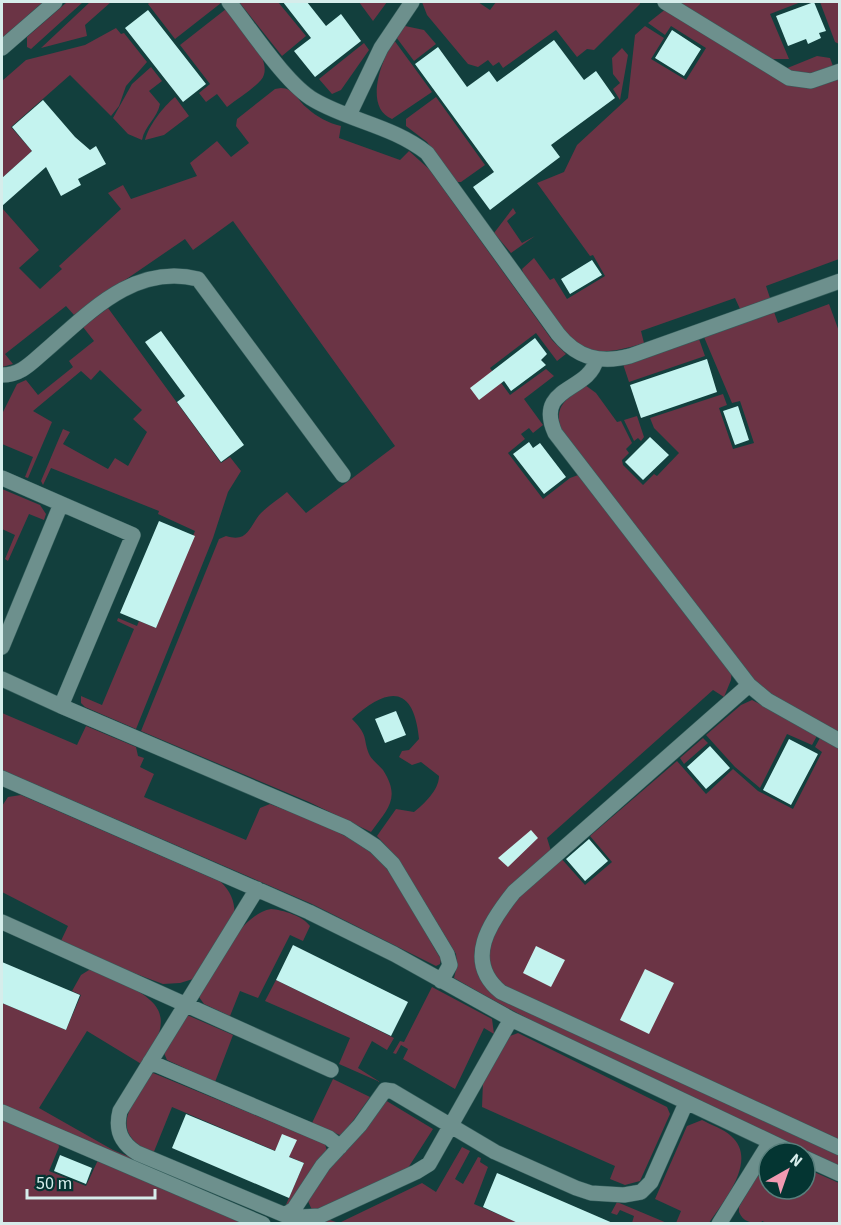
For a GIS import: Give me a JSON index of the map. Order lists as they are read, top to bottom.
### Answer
{
  "scale_bar": "50 m",
  "north": "top right"
}
